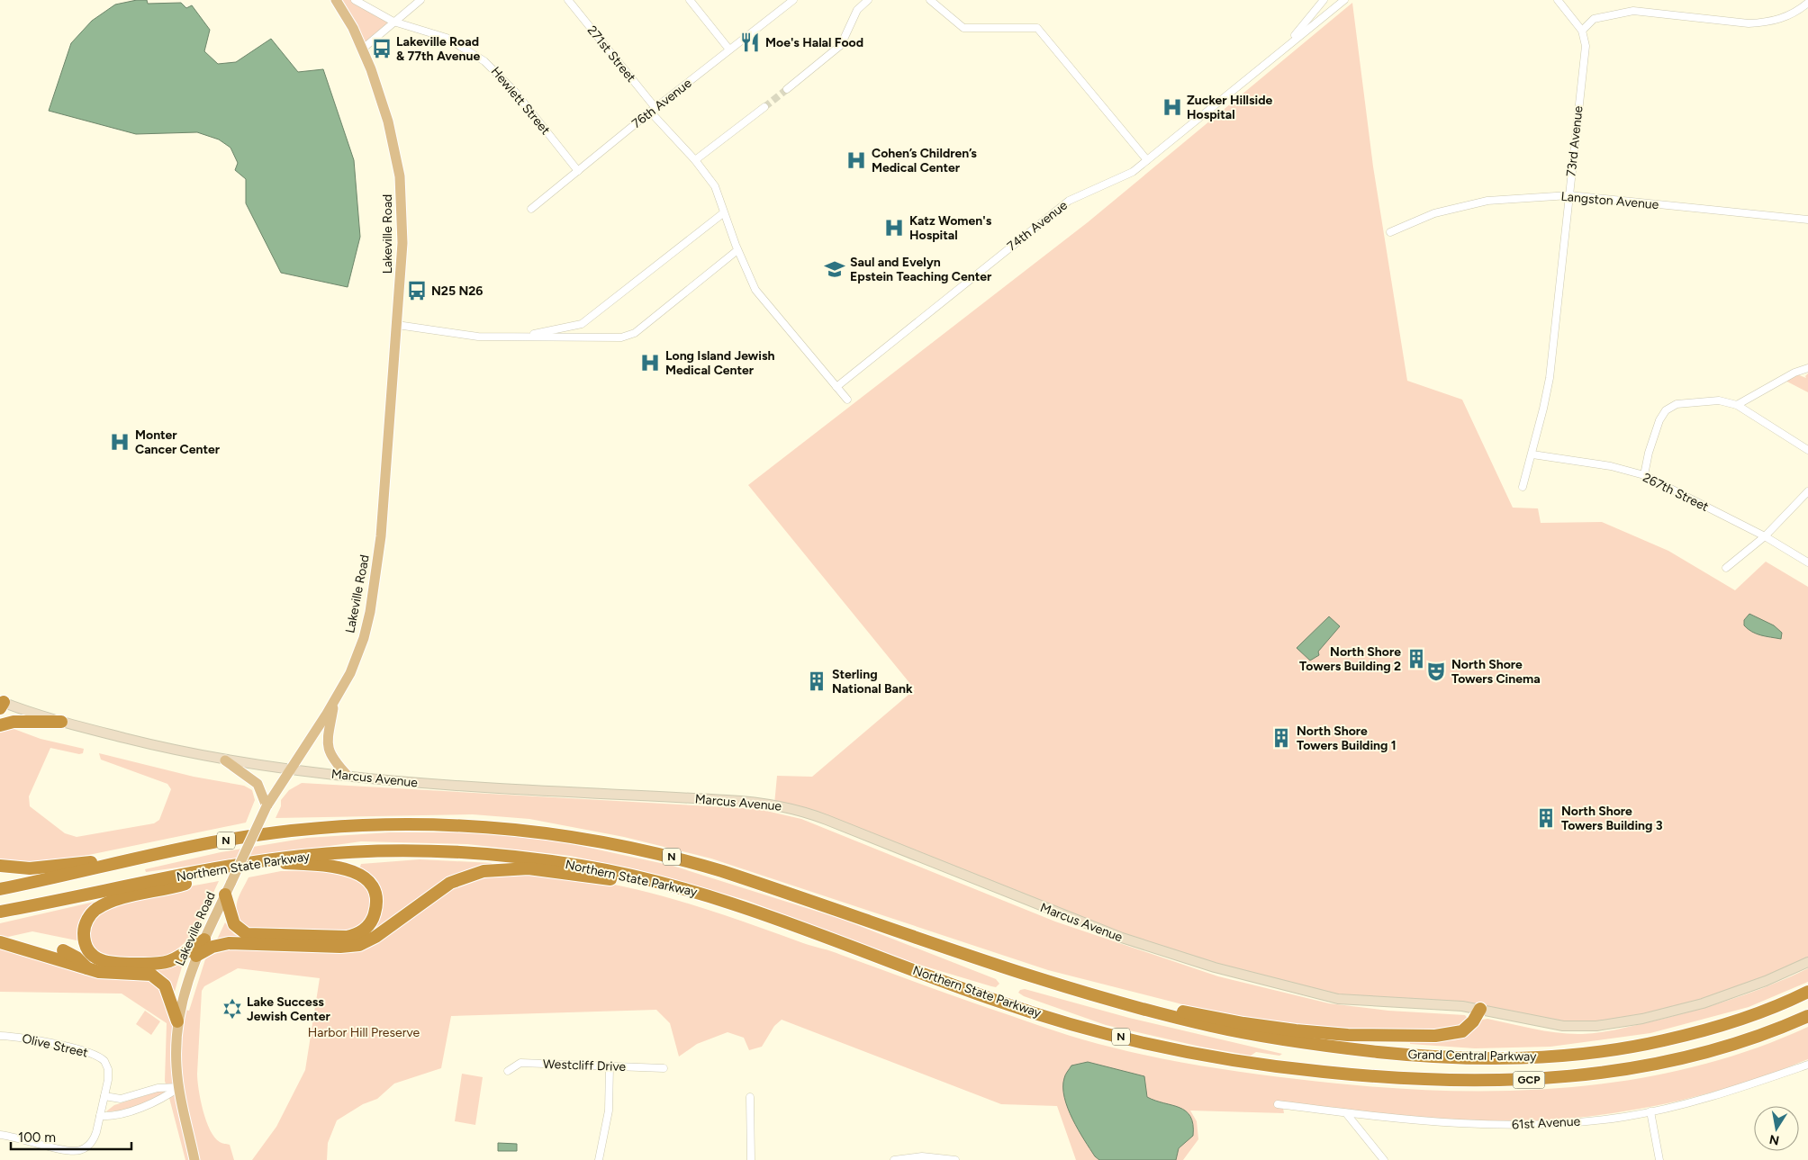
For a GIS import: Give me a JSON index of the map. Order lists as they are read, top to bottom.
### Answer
{
  "streets": {
    "highway": [
      "N",
      "Northern State Parkway",
      "Grand Central Parkway",
      "GCP"
    ],
    "main road": ["Lakeville Road", "Marcus Avenue"],
    "street": [
      "271st Street",
      "Hewlett Street",
      "76th Avenue",
      "73rd Avenue",
      "Langston Avenue",
      "74th Avenue",
      "267th Street",
      "Olive Street",
      "Westcliff Drive",
      "61st Avenue"
    ]
  },
  "crossings": [
    ["271st Street", "76th Avenue"],
    ["271st Street", "74th Avenue"],
    ["Hewlett Street", "76th Avenue"],
    ["73rd Avenue", "Langston Avenue"],
    ["73rd Avenue", "267th Street"],
    ["Lakeville Road", "Marcus Avenue"],
    ["N", "Grand Central Parkway"],
    ["Northern State Parkway", "Grand Central Parkway"]
  ],
  "parks": ["Harbor Hill Preserve"],
  "places": {
    "restaurant": ["Moe's Halal Food"],
    "bus stop": ["Lakeville Road & 77th Avenue", "N25 N26"],
    "hospital": [
      "Zucker Hillside Hospital",
      "Cohen’s Children’s Medical Center",
      "Katz Women's Hospital",
      "Long Island Jewish Medical Center",
      "Monter Cancer Center"
    ],
    "school or university": ["Saul and Evelyn Epstein Teaching Center"],
    "building": [
      "North Shore Towers Building 2",
      "Sterling National Bank",
      "North Shore Towers Building 1",
      "North Shore Towers Building 3"
    ],
    "theatre": ["North Shore Towers Cinema"],
    "synagogue": ["Lake Success Jewish Center"]
  },
  "scale_bar": "100 m",
  "north": "bottom"
}
